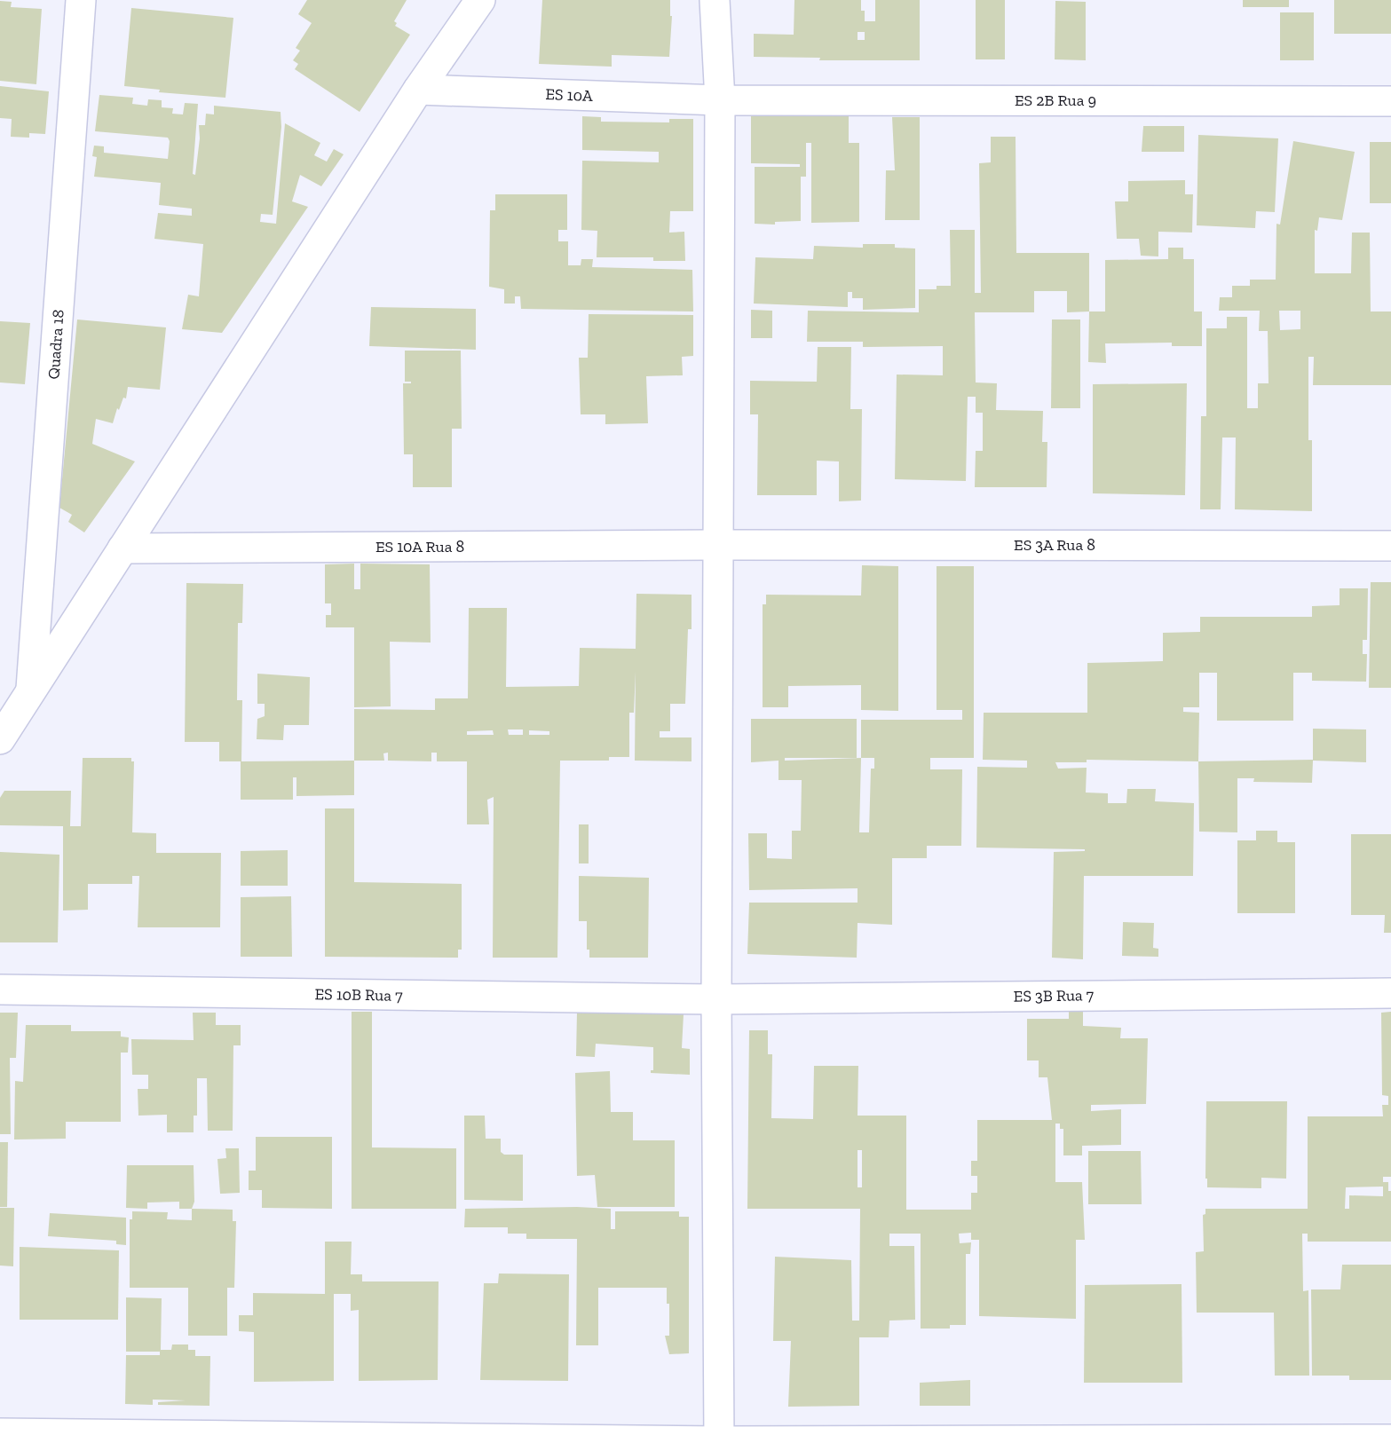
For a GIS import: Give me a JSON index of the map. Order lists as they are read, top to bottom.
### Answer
{
  "streets": {
    "street": [
      "ES 10A",
      "ES 2B Rua 9",
      "Quadra 18",
      "ES 3A Rua 8",
      "ES 10A Rua 8",
      "ES 10B Rua 7",
      "ES 3B Rua 7"
    ]
  },
  "crossings": [
    ["ES 10A", "ES 2B Rua 9"],
    ["ES 3A Rua 8", "ES 10A Rua 8"],
    ["ES 10B Rua 7", "ES 3B Rua 7"]
  ]
}
